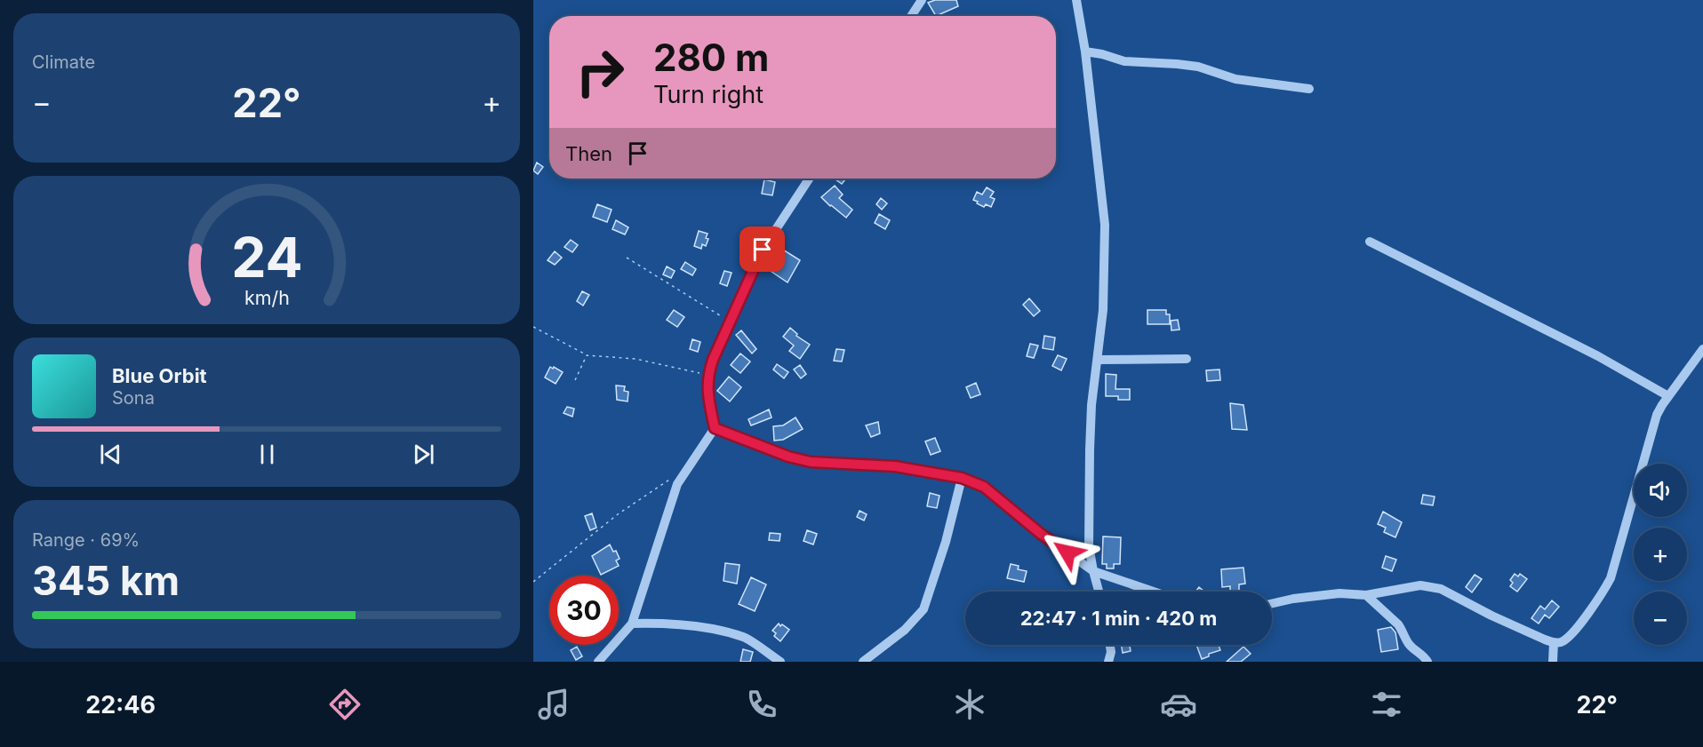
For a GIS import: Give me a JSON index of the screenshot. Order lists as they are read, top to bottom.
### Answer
{
  "page": {
    "tile": [
      "Climate",
      ["Range · 69%", "345 km"]
    ],
    "turn": ["280 m", "Turn right"],
    "heat": ["−", "22°", "+"],
    "then": "Then",
    "song": ["Blue Orbit", "Sona"],
    "map_buttons": ["+", "−"],
    "limit": "30",
    "trip": "22:47 · 1 min · 420 m",
    "tabs": ["22:46", "22°"],
    "gauge": ["24", "km/h"]
  }
}
